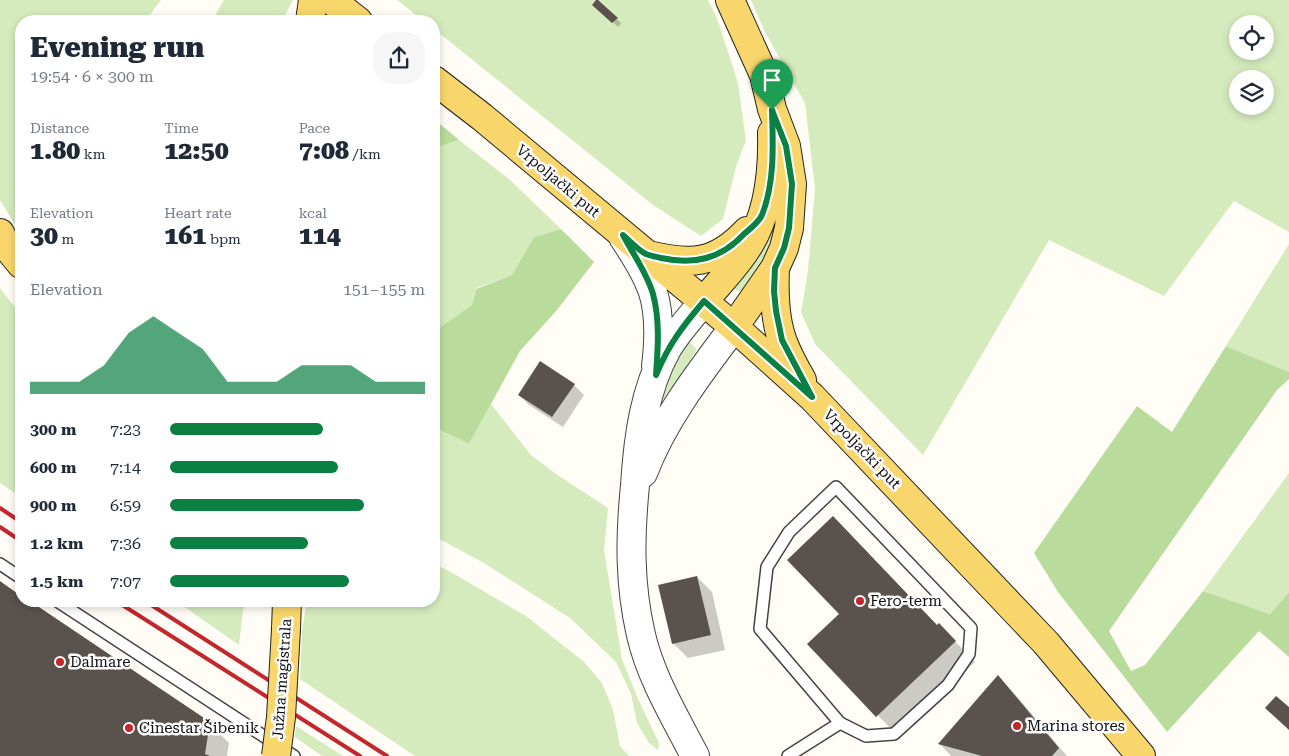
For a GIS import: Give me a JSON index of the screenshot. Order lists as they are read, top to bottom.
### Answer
{
  "streets": {
    "main road": ["Vrpoljački put", "Južna magistrala"]
  },
  "places": [
    "Fero-term",
    "Dalmare",
    "Marina stores",
    "Cinestar Šibenik"
  ],
  "page": {
    "heading": ["Evening run", "19:54 · 6 × 300 m"],
    "stats": [
      ["Distance", "1.80 km"],
      ["Time", "12:50"],
      ["Pace", "7:08 /km"],
      ["Elevation", "30 m"],
      ["Heart rate", "161 bpm"],
      ["kcal", "114"]
    ],
    "chart": ["Elevation", "151–155 m"],
    "list": [
      {
        "name": "300 m",
        "note": "7:23"
      },
      {
        "name": "600 m",
        "note": "7:14"
      },
      {
        "name": "900 m",
        "note": "6:59"
      },
      {
        "name": "1.2 km",
        "note": "7:36"
      },
      {
        "name": "1.5 km",
        "note": "7:07"
      }
    ]
  }
}
